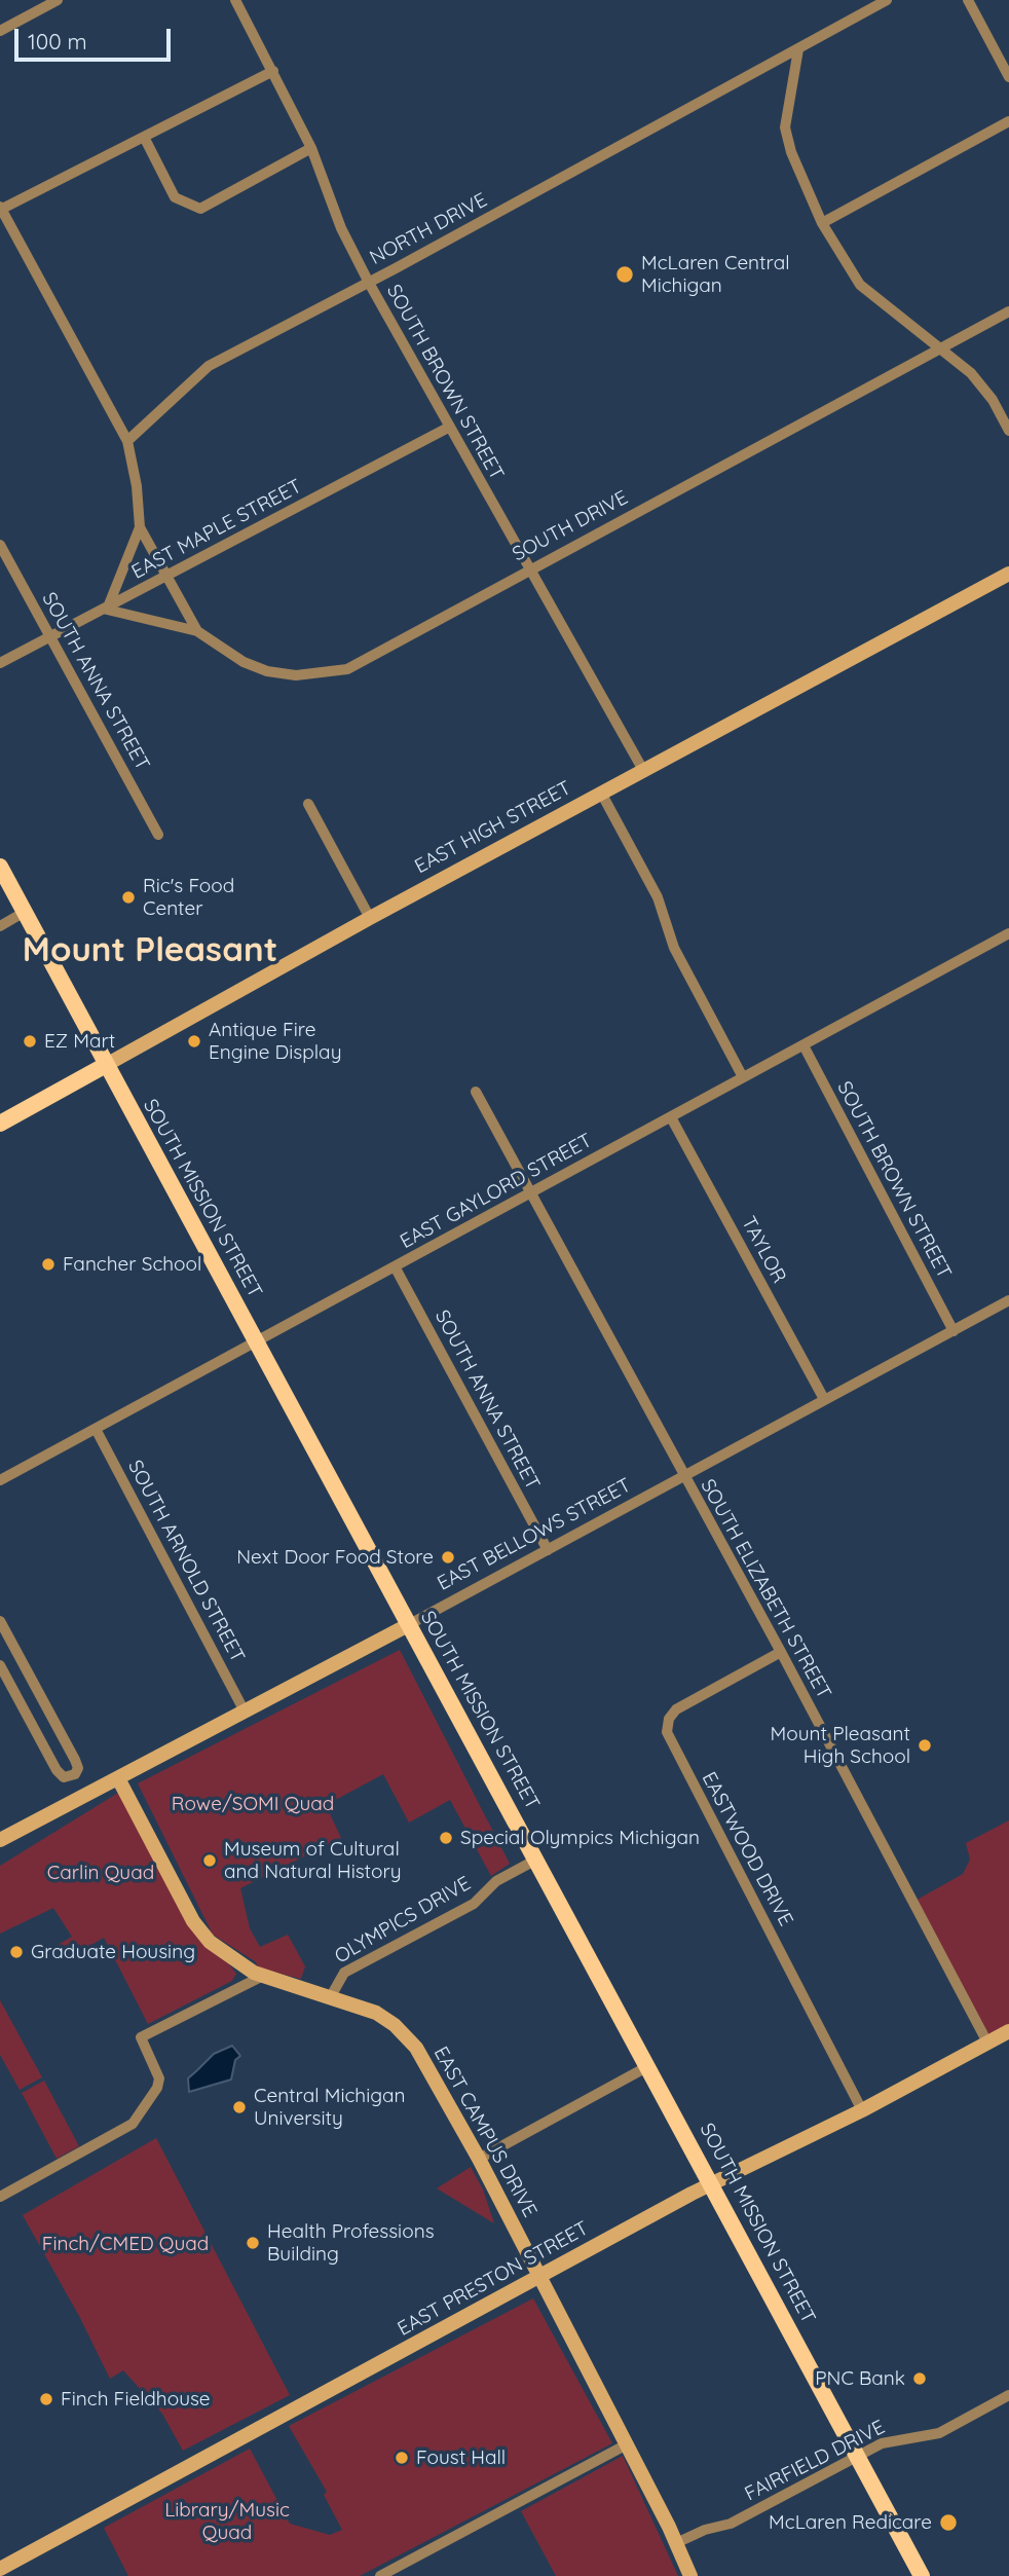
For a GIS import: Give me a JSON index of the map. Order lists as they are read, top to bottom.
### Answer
{
  "streets": {
    "main road": ["EAST HIGH STREET", "SOUTH MISSION STREET"],
    "street": [
      "NORTH DRIVE",
      "SOUTH BROWN STREET",
      "SOUTH DRIVE",
      "EAST MAPLE STREET",
      "SOUTH ANNA STREET",
      "EAST GAYLORD STREET",
      "TAYLOR",
      "EAST BELLOWS STREET",
      "SOUTH ARNOLD STREET",
      "SOUTH ELIZABETH STREET",
      "EASTWOOD DRIVE",
      "OLYMPICS DRIVE",
      "EAST CAMPUS DRIVE",
      "EAST PRESTON STREET",
      "FAIRFIELD DRIVE"
    ]
  },
  "crossings": [
    ["NORTH DRIVE", "SOUTH BROWN STREET"],
    ["SOUTH BROWN STREET", "SOUTH DRIVE"],
    ["SOUTH BROWN STREET", "EAST MAPLE STREET"],
    ["SOUTH BROWN STREET", "EAST HIGH STREET"],
    ["SOUTH BROWN STREET", "EAST GAYLORD STREET"],
    ["SOUTH BROWN STREET", "EAST BELLOWS STREET"],
    ["SOUTH DRIVE", "EAST MAPLE STREET"],
    ["EAST MAPLE STREET", "SOUTH ANNA STREET"],
    ["SOUTH ANNA STREET", "EAST GAYLORD STREET"],
    ["SOUTH ANNA STREET", "EAST BELLOWS STREET"],
    ["EAST HIGH STREET", "SOUTH MISSION STREET"],
    ["EAST GAYLORD STREET", "SOUTH MISSION STREET"],
    ["EAST GAYLORD STREET", "TAYLOR"],
    ["EAST GAYLORD STREET", "SOUTH ARNOLD STREET"],
    ["EAST GAYLORD STREET", "SOUTH ELIZABETH STREET"],
    ["SOUTH MISSION STREET", "EAST BELLOWS STREET"],
    ["SOUTH MISSION STREET", "OLYMPICS DRIVE"],
    ["SOUTH MISSION STREET", "EAST PRESTON STREET"],
    ["SOUTH MISSION STREET", "FAIRFIELD DRIVE"],
    ["TAYLOR", "EAST BELLOWS STREET"],
    ["EAST BELLOWS STREET", "SOUTH ARNOLD STREET"],
    ["EAST BELLOWS STREET", "SOUTH ELIZABETH STREET"],
    ["EAST BELLOWS STREET", "EAST CAMPUS DRIVE"],
    ["SOUTH ELIZABETH STREET", "EASTWOOD DRIVE"],
    ["SOUTH ELIZABETH STREET", "EAST PRESTON STREET"],
    ["EASTWOOD DRIVE", "EAST PRESTON STREET"],
    ["OLYMPICS DRIVE", "EAST CAMPUS DRIVE"],
    ["EAST CAMPUS DRIVE", "EAST PRESTON STREET"],
    ["EAST CAMPUS DRIVE", "FAIRFIELD DRIVE"]
  ],
  "districts": ["Mount Pleasant"],
  "parks": [
    "Rowe/SOMI Quad",
    "Carlin Quad",
    "Finch/CMED Quad",
    "Library/Music Quad"
  ],
  "places": [
    "McLaren Central Michigan",
    "Ric's Food Center",
    "EZ Mart",
    "Antique Fire Engine Display",
    "Fancher School",
    "Next Door Food Store",
    "Mount Pleasant High School",
    "Special Olympics Michigan",
    "Museum of Cultural and Natural History",
    "Graduate Housing",
    "Central Michigan University",
    "Health Professions Building",
    "PNC Bank",
    "Finch Fieldhouse",
    "Foust Hall",
    "McLaren Redicare"
  ],
  "scale_bar": "100 m"
}
